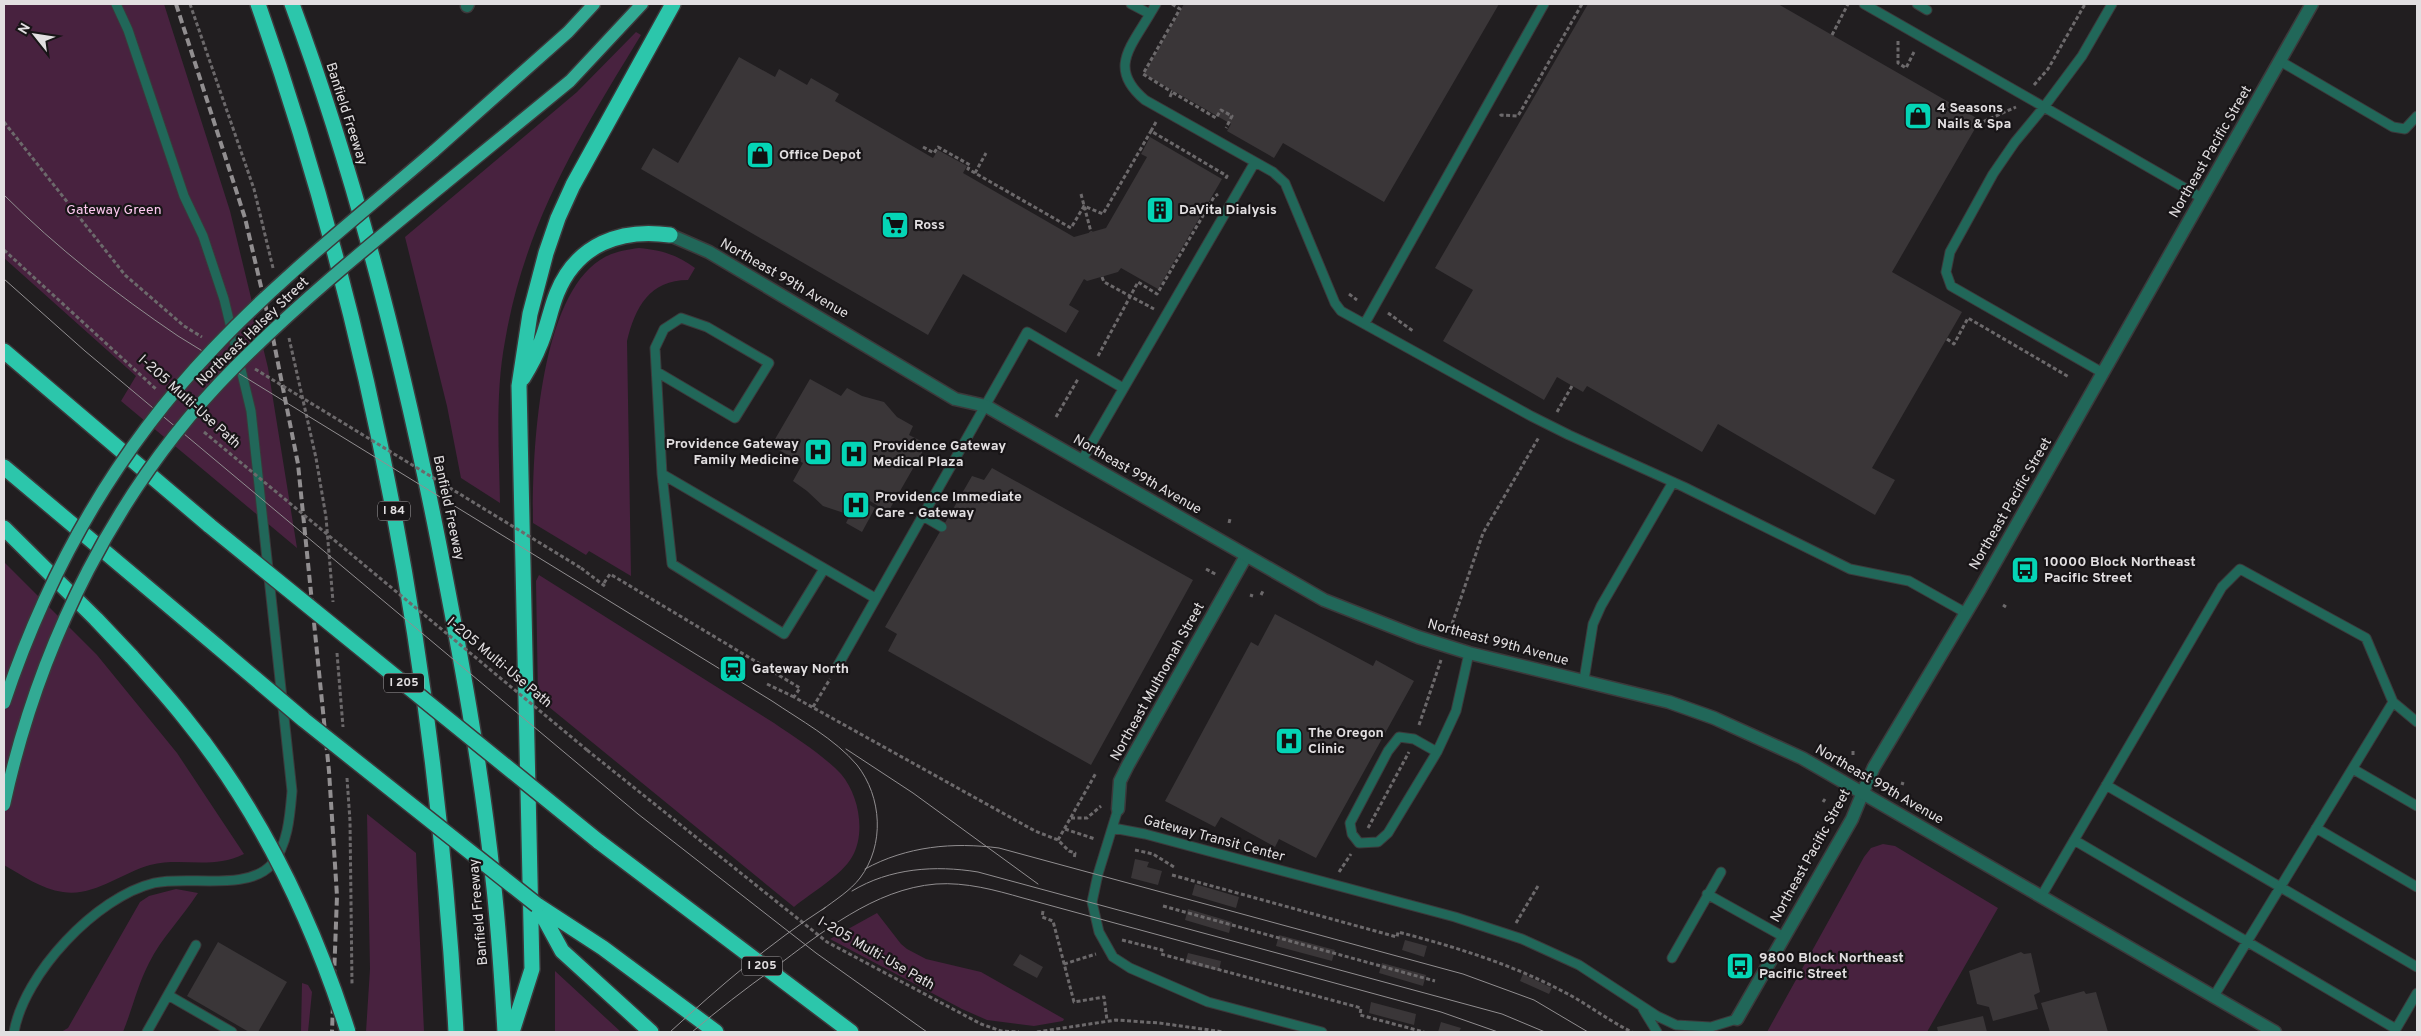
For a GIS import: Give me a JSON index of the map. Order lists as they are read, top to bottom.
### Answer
{
  "streets": {
    "highway": ["Banfield Freeway", "I 84", "I 205"],
    "main road": ["Northeast Halsey Street"],
    "street": ["Northeast Pacific Street", "Northeast 99th Avenue", "Northeast Multnomah Street"],
    "lane": ["Gateway Transit Center"],
    "path": ["I-205 Multi-Use Path"]
  },
  "crossings": [
    ["Northeast Pacific Street", "Northeast 99th Avenue"],
    ["Northeast Pacific Street", "Gateway Transit Center"],
    ["Northeast 99th Avenue", "Northeast Multnomah Street"],
    ["Northeast Multnomah Street", "Gateway Transit Center"]
  ],
  "parks": ["Gateway Green"],
  "places": {
    "shop": ["4 Seasons Nails & Spa", "Office Depot"],
    "building": ["DaVita Dialysis"],
    "supermarket": ["Ross"],
    "hospital": [
      "Providence Gateway Family Medicine",
      "Providence Gateway Medical Plaza",
      "Providence Immediate Care - Gateway",
      "The Oregon Clinic"
    ],
    "bus stop": ["10000 Block Northeast Pacific Street", "9800 Block Northeast Pacific Street"],
    "station": ["Gateway North"]
  },
  "north": "top left"
}
